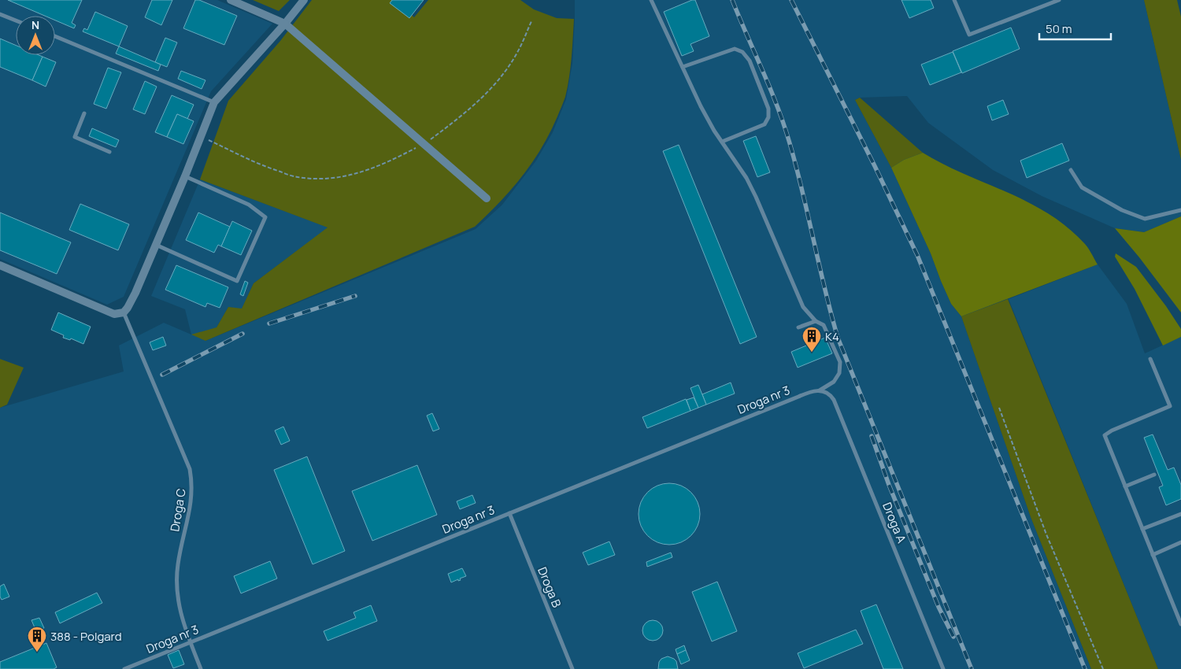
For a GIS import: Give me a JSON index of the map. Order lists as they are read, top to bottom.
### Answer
{
  "streets": {
    "lane": [
      "Droga nr 3",
      "Droga C",
      "Droga A",
      "Droga B"
    ]
  },
  "crossings": [
    ["Droga nr 3", "Droga C"],
    ["Droga nr 3", "Droga A"],
    ["Droga nr 3", "Droga B"]
  ],
  "places": {
    "building": ["K4", "388 - Polgard"]
  },
  "scale_bar": "50 m",
  "north": "top"
}
